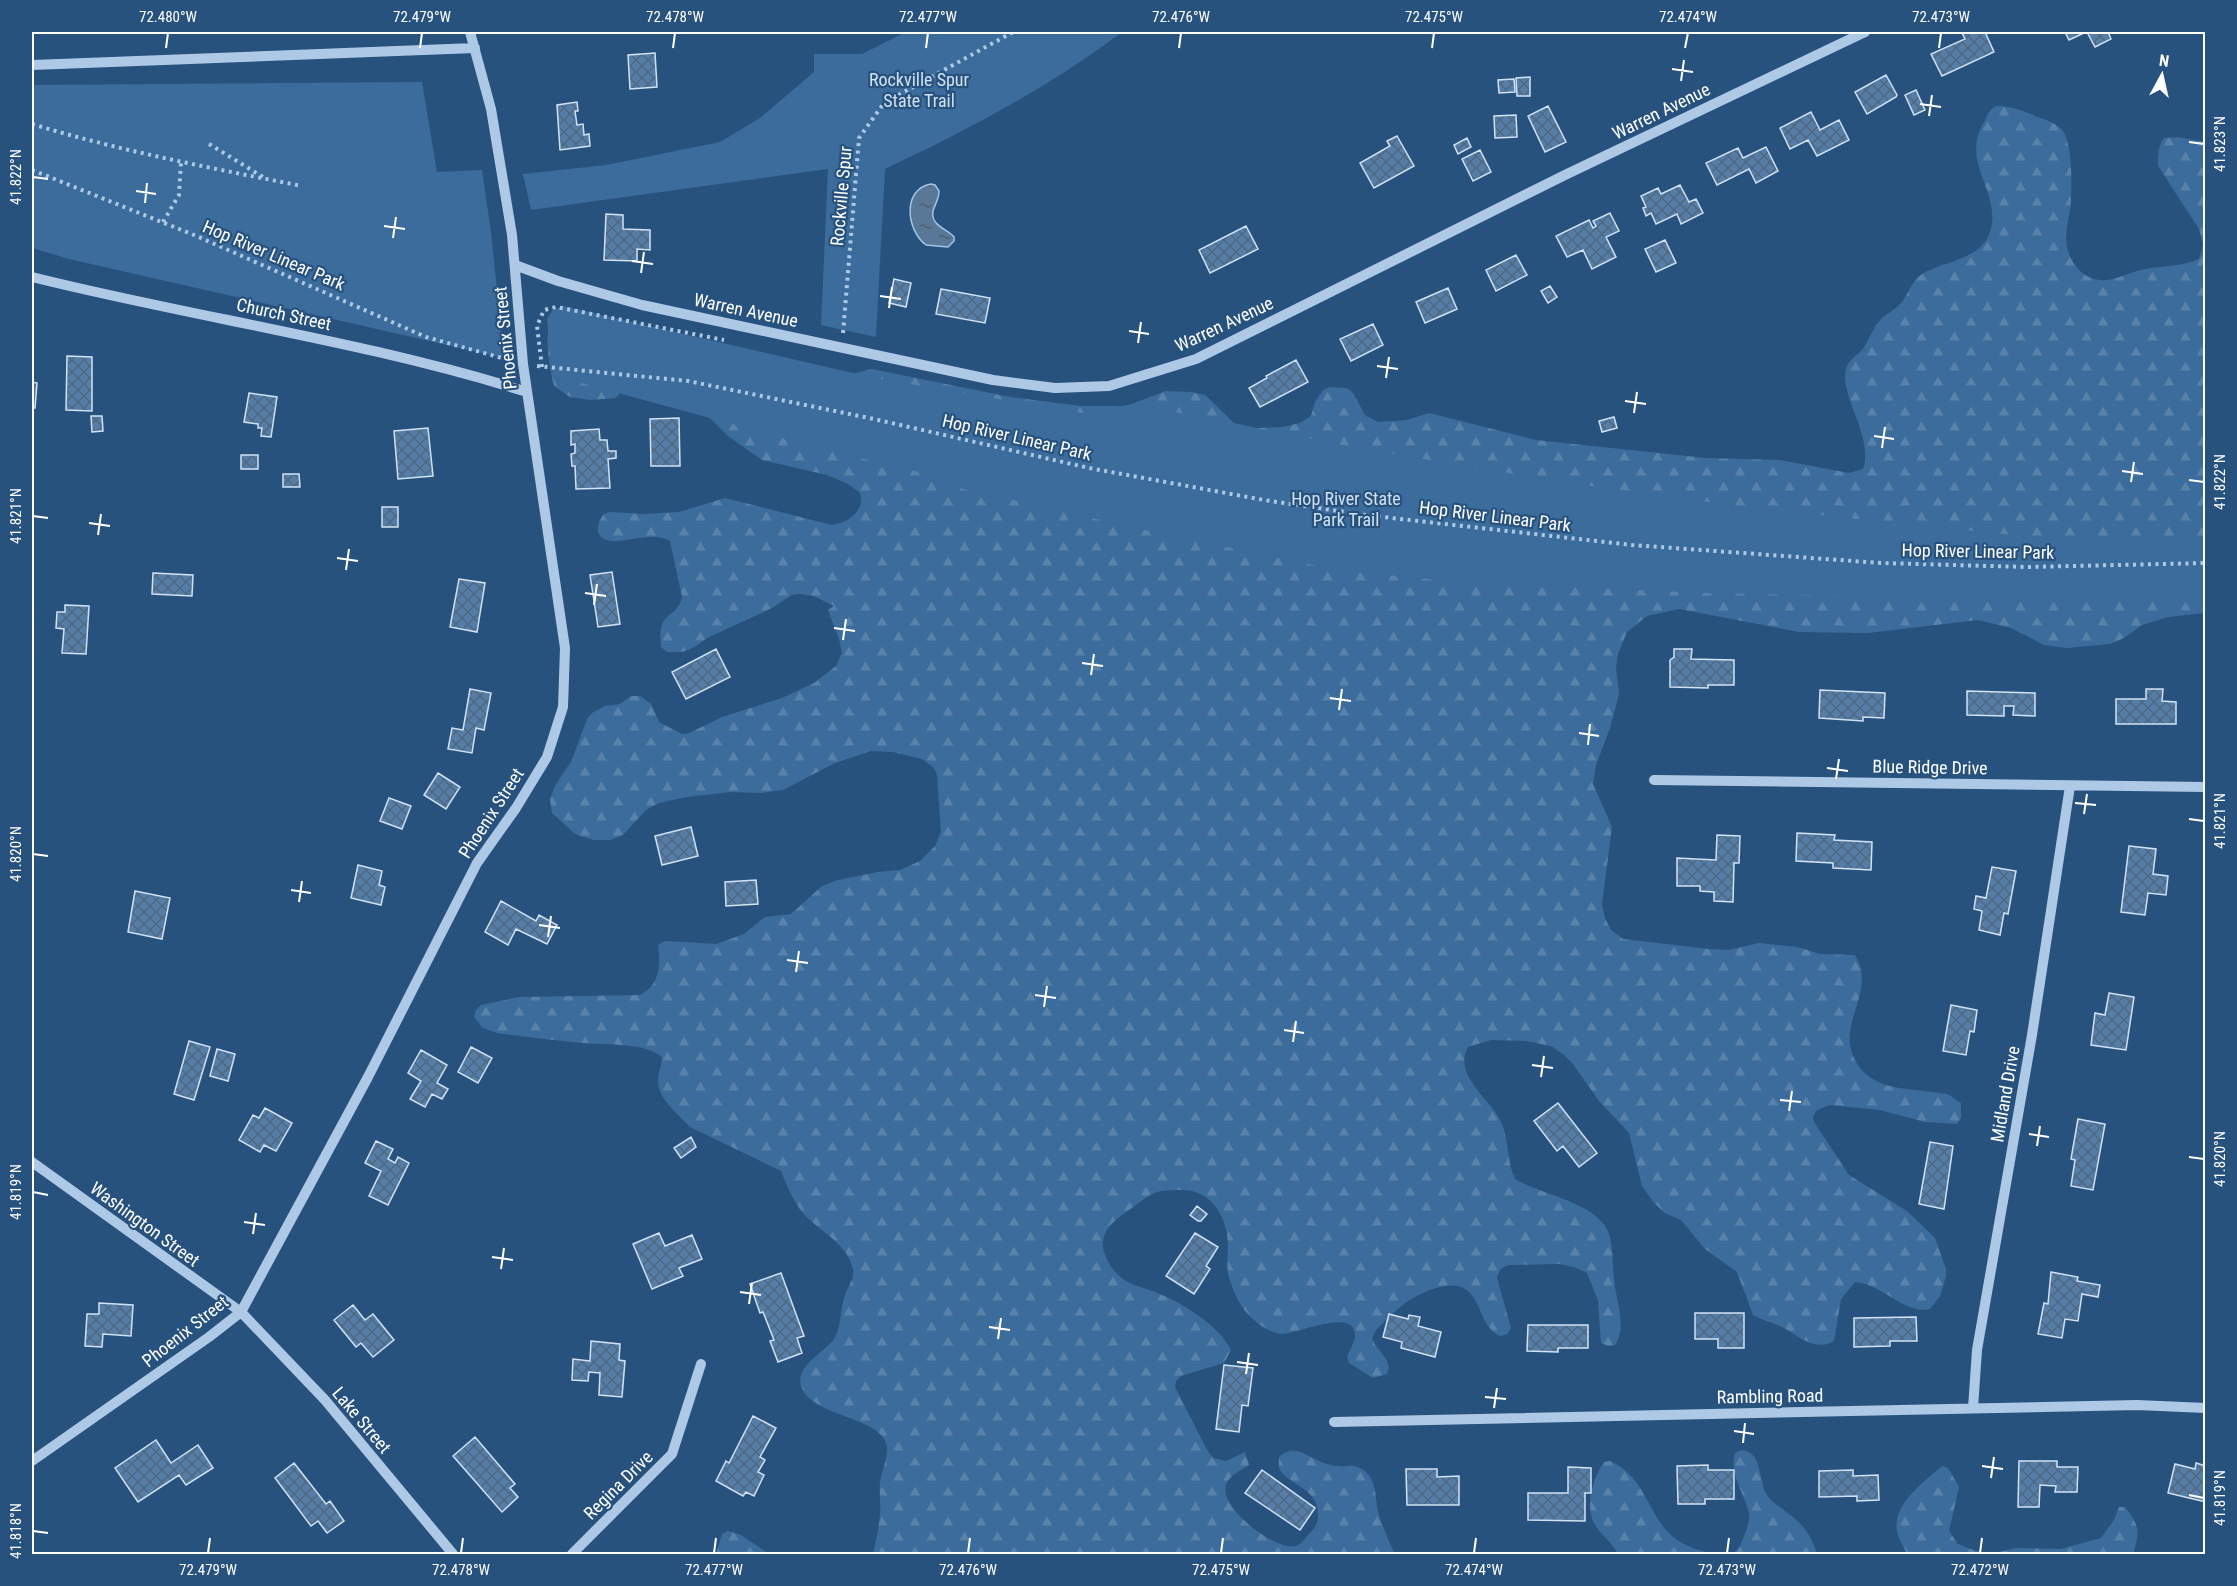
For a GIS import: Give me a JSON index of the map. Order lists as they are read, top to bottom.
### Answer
{
  "streets": {
    "street": [
      "Warren Avenue",
      "Church Street",
      "Phoenix Street",
      "Blue Ridge Drive",
      "Midland Drive",
      "Washington Street",
      "Rambling Road",
      "Lake Street",
      "Regina Drive"
    ],
    "path": ["Rockville Spur", "Hop River Linear Park"]
  },
  "crossings": [
    ["Warren Avenue", "Phoenix Street"],
    ["Church Street", "Phoenix Street"],
    ["Phoenix Street", "Washington Street"],
    ["Phoenix Street", "Lake Street"],
    ["Blue Ridge Drive", "Midland Drive"],
    ["Midland Drive", "Rambling Road"],
    ["Washington Street", "Lake Street"]
  ],
  "parks": ["Rockville Spur State Trail", "Hop River State Park Trail"],
  "north": "top",
  "coordinates": [
    "72.480°W",
    "72.479°W",
    "72.478°W",
    "72.477°W",
    "72.476°W",
    "72.475°W",
    "72.474°W",
    "72.473°W",
    "41.823°N",
    "41.822°N",
    "41.821°N",
    "41.820°N",
    "41.819°N",
    "41.818°N",
    "72.472°W"
  ]
}
